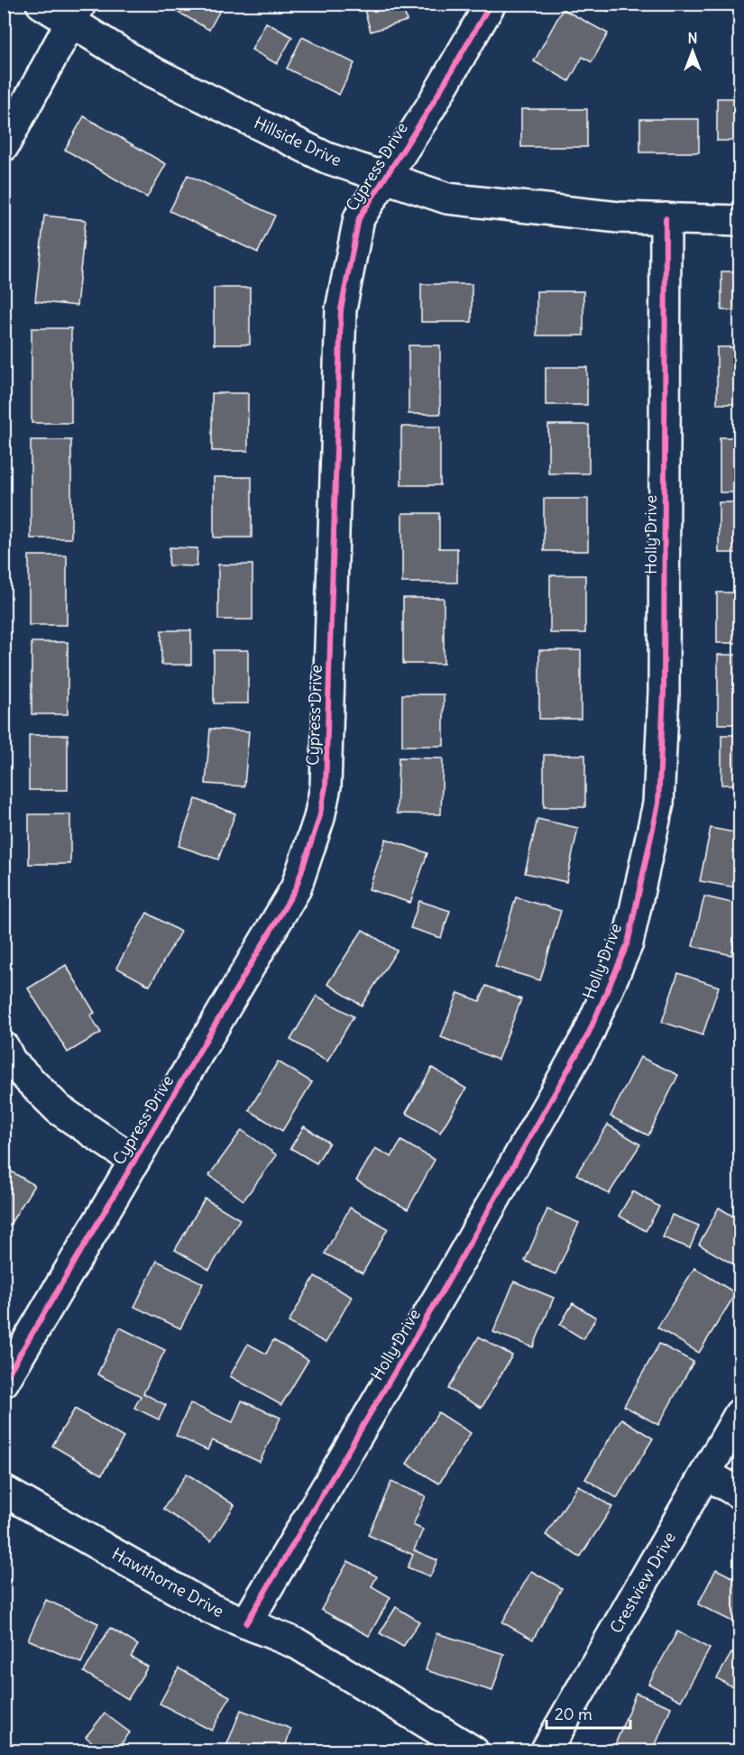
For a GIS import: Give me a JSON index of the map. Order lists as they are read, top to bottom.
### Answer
{
  "streets": {
    "street": [
      "Hillside Drive",
      "Cypress Drive",
      "Holly Drive",
      "Hawthorne Drive",
      "Crestview Drive"
    ]
  },
  "crossings": [
    ["Hillside Drive", "Cypress Drive"],
    ["Hillside Drive", "Holly Drive"],
    ["Holly Drive", "Hawthorne Drive"]
  ],
  "scale_bar": "20 m",
  "north": "top"
}
